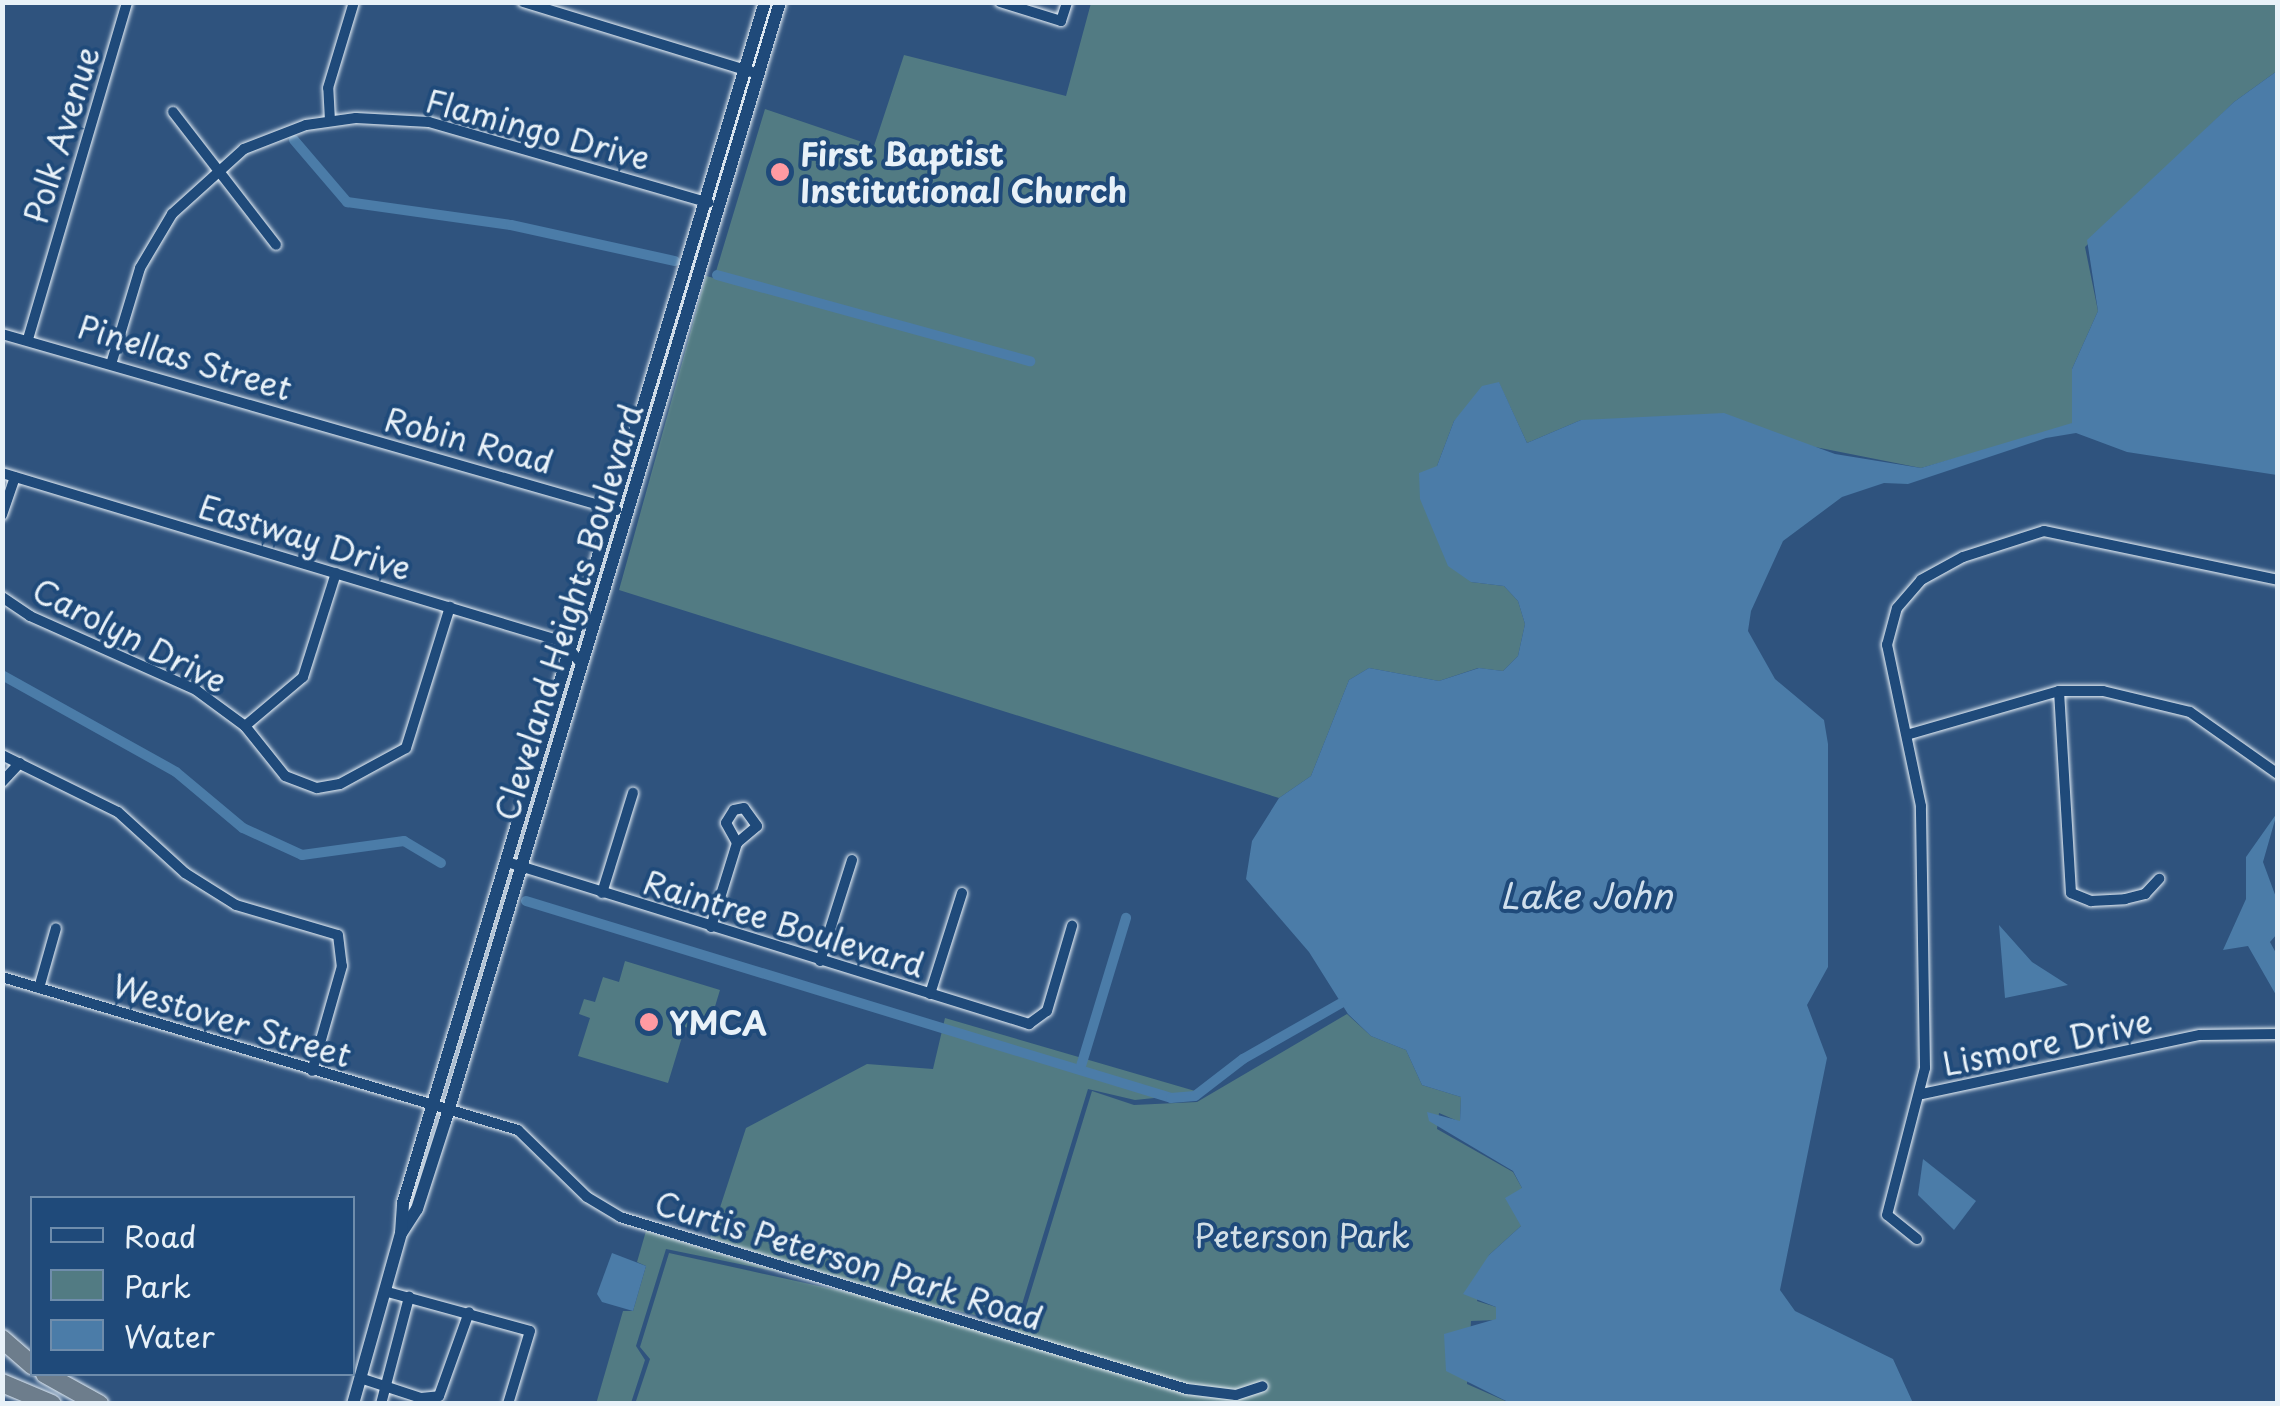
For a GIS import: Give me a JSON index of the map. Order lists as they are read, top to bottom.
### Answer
{
  "streets": {
    "street": [
      "Flamingo Drive",
      "Polk Avenue",
      "Pinellas Street",
      "Robin Road",
      "Eastway Drive",
      "Cleveland Heights Boulevard",
      "Carolyn Drive",
      "Raintree Boulevard",
      "Westover Street",
      "Lismore Drive",
      "Curtis Peterson Park Road"
    ]
  },
  "crossings": [
    ["Flamingo Drive", "Pinellas Street"],
    ["Flamingo Drive", "Cleveland Heights Boulevard"],
    ["Polk Avenue", "Pinellas Street"],
    ["Pinellas Street", "Robin Road"],
    ["Robin Road", "Cleveland Heights Boulevard"],
    ["Eastway Drive", "Cleveland Heights Boulevard"],
    ["Eastway Drive", "Carolyn Drive"],
    ["Cleveland Heights Boulevard", "Raintree Boulevard"],
    ["Cleveland Heights Boulevard", "Westover Street"],
    ["Cleveland Heights Boulevard", "Curtis Peterson Park Road"],
    ["Westover Street", "Curtis Peterson Park Road"]
  ],
  "water": ["Lake John"],
  "parks": ["Peterson Park"],
  "places": ["First Baptist Institutional Church", "YMCA"],
  "legend": ["Road", "Park", "Water"]
}
